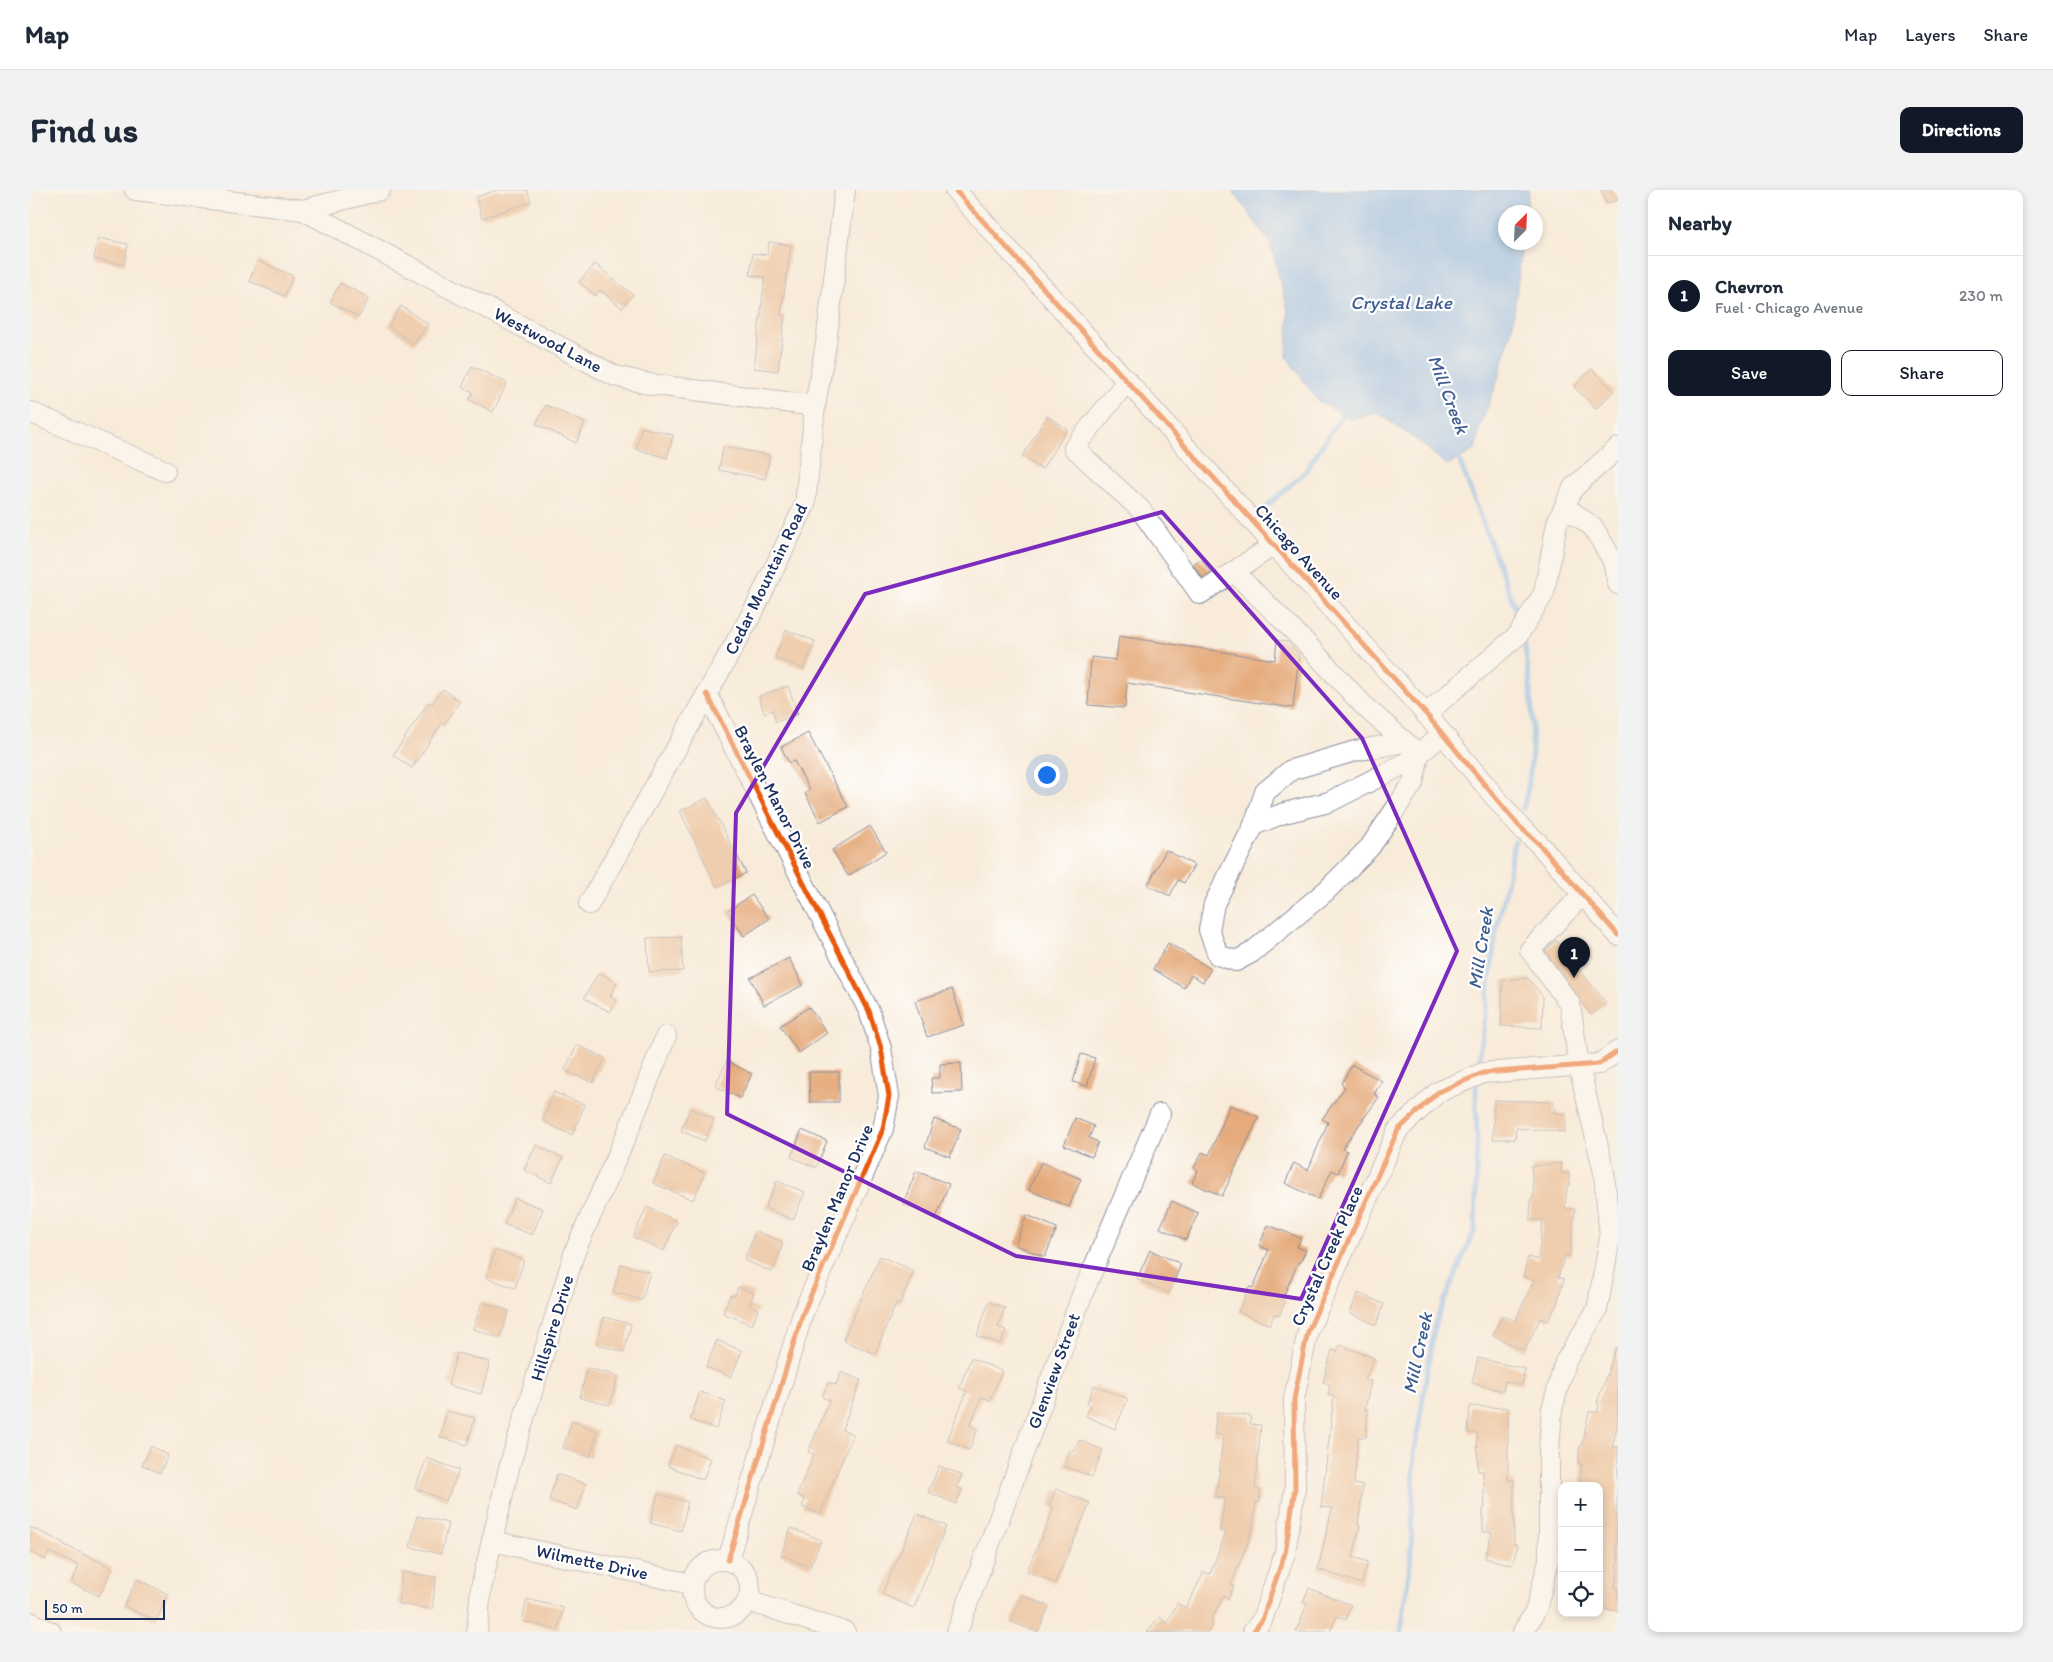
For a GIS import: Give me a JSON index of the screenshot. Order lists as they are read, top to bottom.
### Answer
{
  "streets": {
    "street": [
      "Westwood Lane",
      "Chicago Avenue",
      "Cedar Mountain Road",
      "Braylen Manor Drive",
      "Crystal Creek Place",
      "Hillspire Drive",
      "Glenview Street",
      "Wilmette Drive"
    ]
  },
  "crossings": [
    ["Westwood Lane", "Cedar Mountain Road"],
    ["Cedar Mountain Road", "Braylen Manor Drive"],
    ["Braylen Manor Drive", "Wilmette Drive"],
    ["Hillspire Drive", "Wilmette Drive"]
  ],
  "water": ["Crystal Lake", "Mill Creek"],
  "scale_bar": "50 m",
  "north": "top right",
  "page": {
    "header": "Map",
    "nav": ["Map", "Layers", "Share"],
    "buttons": [
      "Directions",
      ["Save", "Share"]
    ],
    "title": "Find us",
    "heading": "Nearby",
    "list": [
      {
        "mark": "1",
        "name": "Chevron",
        "note": "Fuel · Chicago Avenue",
        "value": "230 m"
      }
    ],
    "pins": "1",
    "map_buttons": ["+", "−"],
    "scale": "50 m"
  }
}
